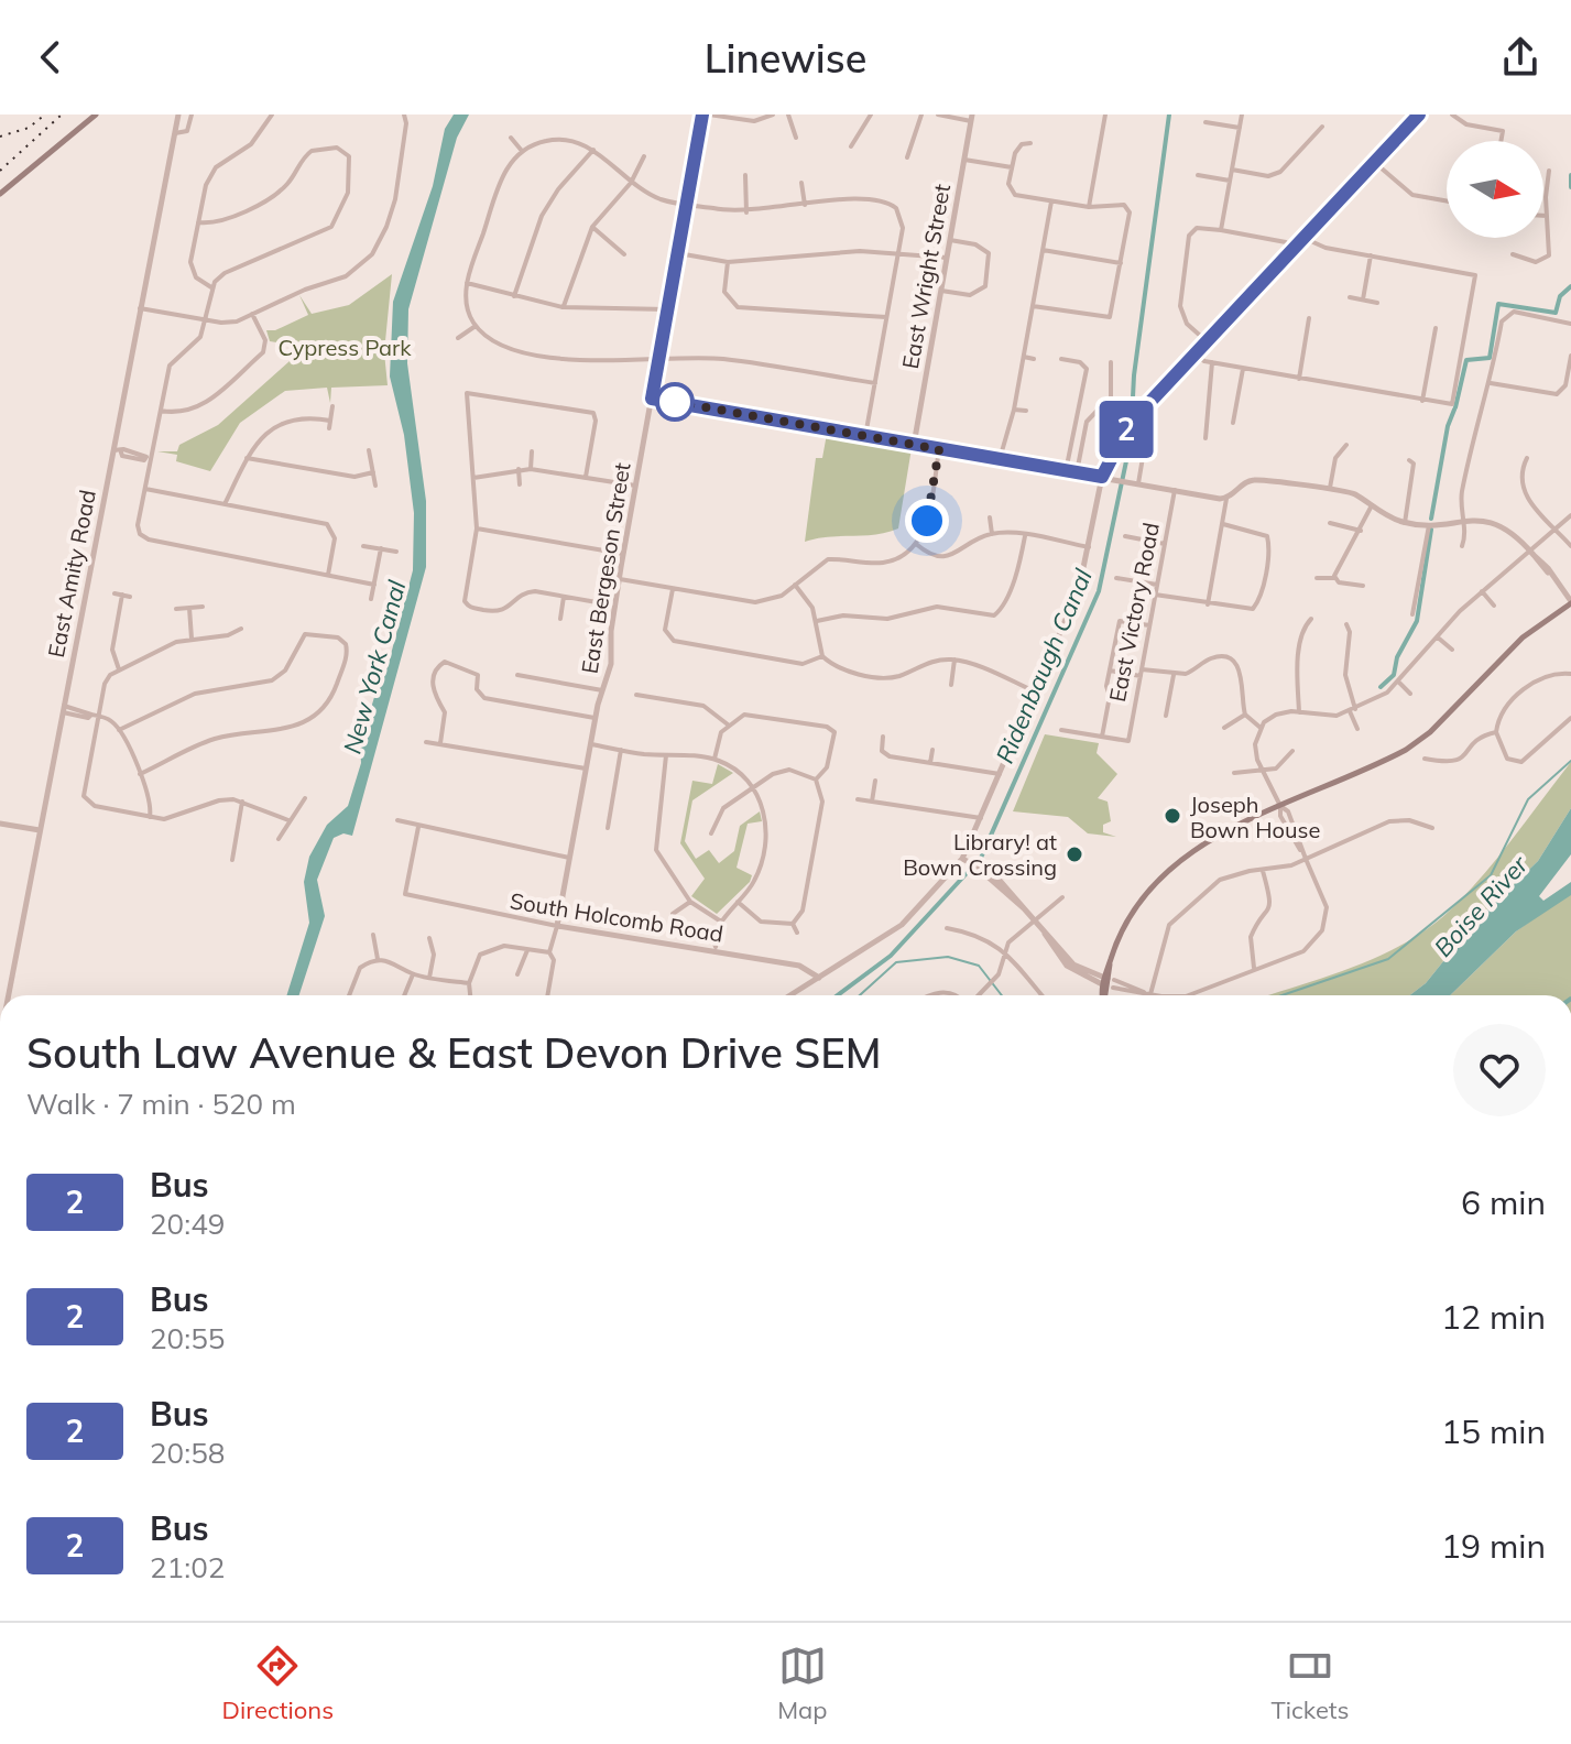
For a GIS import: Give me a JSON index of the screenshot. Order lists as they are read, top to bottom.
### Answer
{
  "streets": {
    "street": [
      "East Wright Street",
      "East Bergeson Street",
      "East Amity Road",
      "East Victory Road",
      "South Holcomb Road"
    ]
  },
  "crossings": [
    ["East Bergeson Street", "South Holcomb Road"]
  ],
  "water": ["Ridenbaugh Canal", "New York Canal", "Boise River"],
  "parks": ["Cypress Park"],
  "places": ["Joseph Bown House", "Library! at Bown Crossing"],
  "lines": ["bus line 2"],
  "north": "right",
  "page": {
    "header": "Linewise",
    "on_map": "2",
    "heading": ["South Law Avenue & East Devon Drive SEM", "Walk · 7 min · 520 m"],
    "list": [
      {
        "mark": "2",
        "name": "Bus",
        "note": "20:49",
        "value": "6 min"
      },
      {
        "mark": "2",
        "name": "Bus",
        "note": "20:55",
        "value": "12 min"
      },
      {
        "mark": "2",
        "name": "Bus",
        "note": "20:58",
        "value": "15 min"
      },
      {
        "mark": "2",
        "name": "Bus",
        "note": "21:02",
        "value": "19 min"
      }
    ],
    "tabs": ["Directions", "Map", "Tickets"]
  }
}
